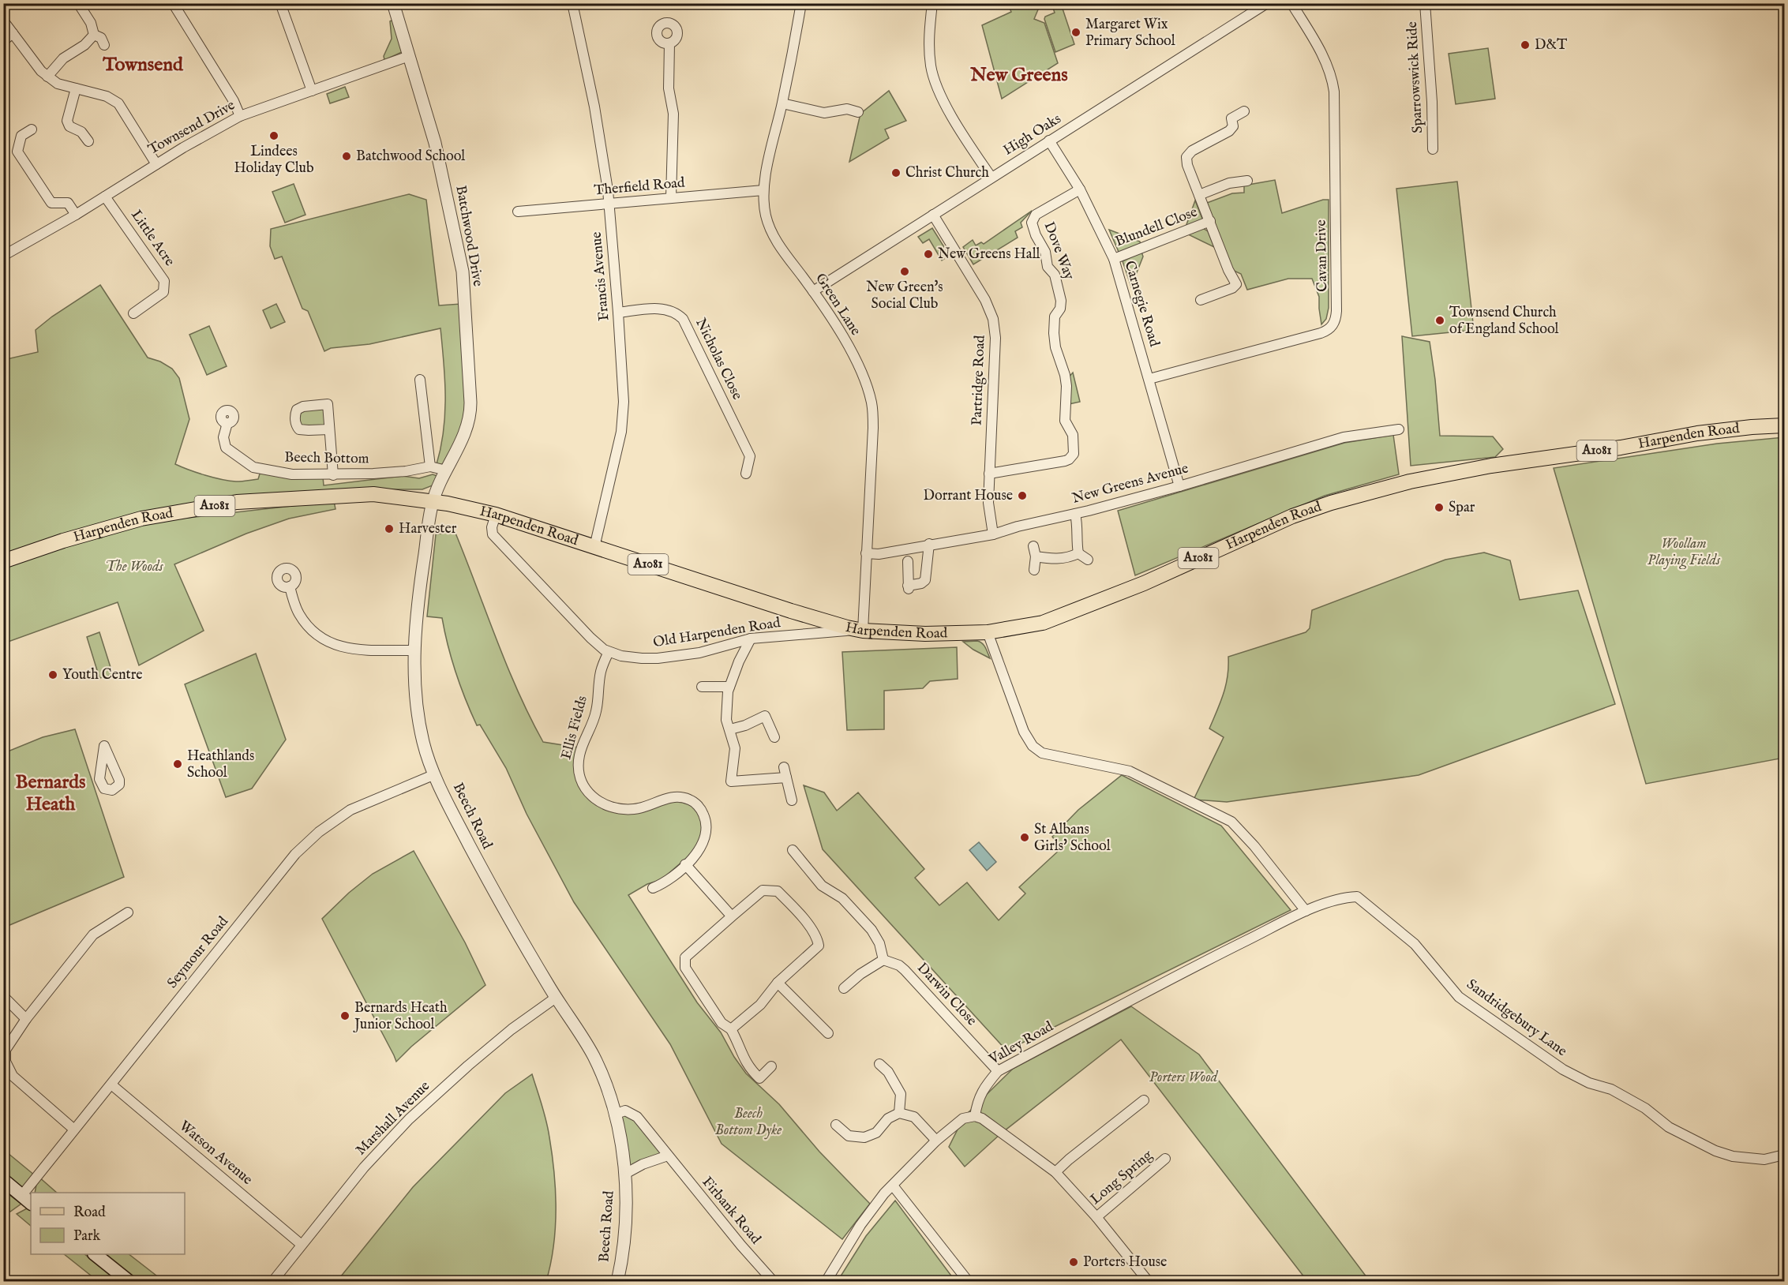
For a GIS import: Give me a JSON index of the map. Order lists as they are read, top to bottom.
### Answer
{
  "streets": {
    "main road": ["Harpenden Road", "A1081"],
    "street": [
      "Sparrowswick Ride",
      "Townsend Drive",
      "High Oaks",
      "Therfield Road",
      "Blundell Close",
      "Batchwood Drive",
      "Little Acre",
      "Dove Way",
      "Cavan Drive",
      "Francis Avenue",
      "Carnegie Road",
      "Green Lane",
      "Nicholas Close",
      "Partridge Road",
      "Beech Bottom",
      "New Greens Avenue",
      "Old Harpenden Road",
      "Ellis Fields",
      "Beech Road",
      "Seymour Road",
      "Darwin Close",
      "Sandridgebury Lane",
      "Valley Road",
      "Marshall Avenue",
      "Watson Avenue",
      "Long Spring",
      "Firbank Road"
    ]
  },
  "crossings": [
    ["Townsend Drive", "Batchwood Drive"],
    ["Townsend Drive", "Little Acre"],
    ["High Oaks", "Carnegie Road"],
    ["High Oaks", "Green Lane"],
    ["High Oaks", "Partridge Road"],
    ["Therfield Road", "Francis Avenue"],
    ["Therfield Road", "Green Lane"],
    ["Blundell Close", "Carnegie Road"],
    ["Batchwood Drive", "Harpenden Road"],
    ["Batchwood Drive", "Beech Road"],
    ["Dove Way", "Carnegie Road"],
    ["Dove Way", "Partridge Road"],
    ["Cavan Drive", "Carnegie Road"],
    ["Francis Avenue", "Nicholas Close"],
    ["Francis Avenue", "Harpenden Road"],
    ["Carnegie Road", "New Greens Avenue"],
    ["Green Lane", "Harpenden Road"],
    ["Green Lane", "New Greens Avenue"],
    ["Partridge Road", "New Greens Avenue"],
    ["Harpenden Road", "Old Harpenden Road"],
    ["Harpenden Road", "Beech Road"],
    ["Old Harpenden Road", "Ellis Fields"],
    ["Beech Road", "Seymour Road"],
    ["Beech Road", "Marshall Avenue"],
    ["Beech Road", "Firbank Road"],
    ["Seymour Road", "Watson Avenue"],
    ["Darwin Close", "Valley Road"],
    ["Sandridgebury Lane", "Valley Road"],
    ["Marshall Avenue", "Watson Avenue"]
  ],
  "districts": ["Townsend", "New Greens", "Bernards Heath"],
  "parks": [
    "Woollam Playing Fields",
    "The Woods",
    "Porters Wood",
    "Beech Bottom Dyke"
  ],
  "places": [
    "Margaret Wix Primary School",
    "D&T",
    "Lindees Holiday Club",
    "Batchwood School",
    "Christ Church",
    "New Greens Hall",
    "New Green's Social Club",
    "Townsend Church of England School",
    "Dorrant House",
    "Spar",
    "Harvester",
    "Youth Centre",
    "Heathlands School",
    "St Albans Girls' School",
    "Bernards Heath Junior School",
    "Porters House"
  ],
  "legend": ["Road", "Park"]
}
